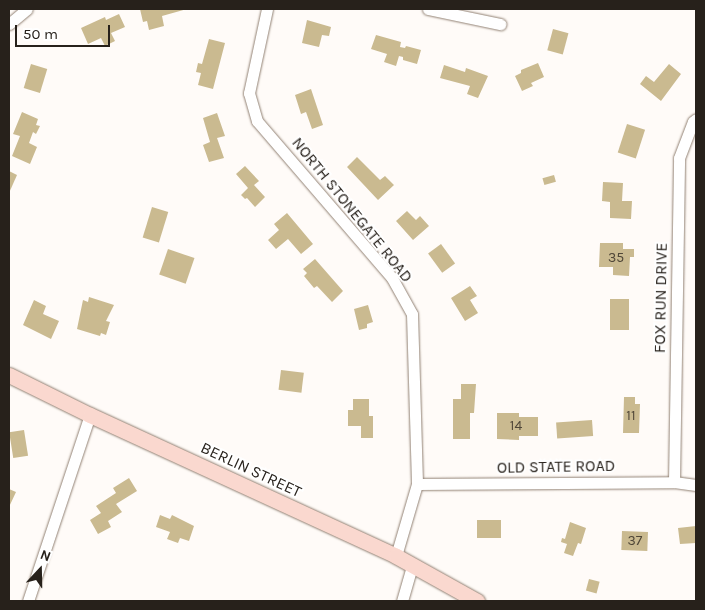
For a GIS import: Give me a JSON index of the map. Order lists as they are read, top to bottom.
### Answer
{
  "streets": {
    "main road": ["BERLIN STREET"],
    "street": ["NORTH STONEGATE ROAD", "FOX RUN DRIVE", "OLD STATE ROAD"]
  },
  "crossings": [
    ["NORTH STONEGATE ROAD", "OLD STATE ROAD"],
    ["NORTH STONEGATE ROAD", "BERLIN STREET"],
    ["FOX RUN DRIVE", "OLD STATE ROAD"]
  ],
  "house_numbers": [
    "35",
    "11",
    "14",
    "37"
  ],
  "scale_bar": "50 m",
  "north": "top"
}
